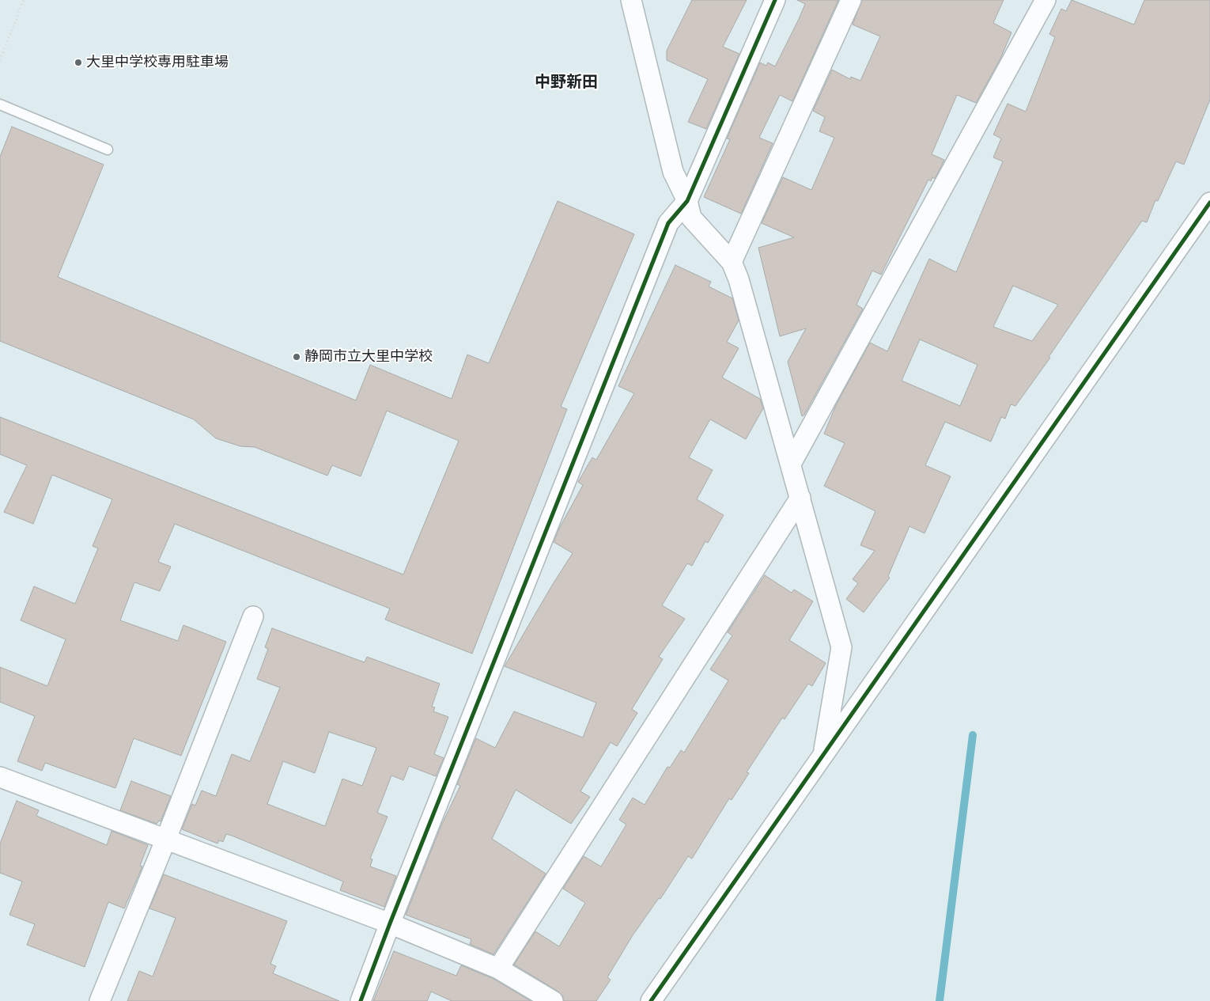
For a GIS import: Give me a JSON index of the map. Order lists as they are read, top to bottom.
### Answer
{
  "districts": ["中野新田"],
  "places": ["大里中学校専用駐車場", "静岡市立大里中学校"]
}
